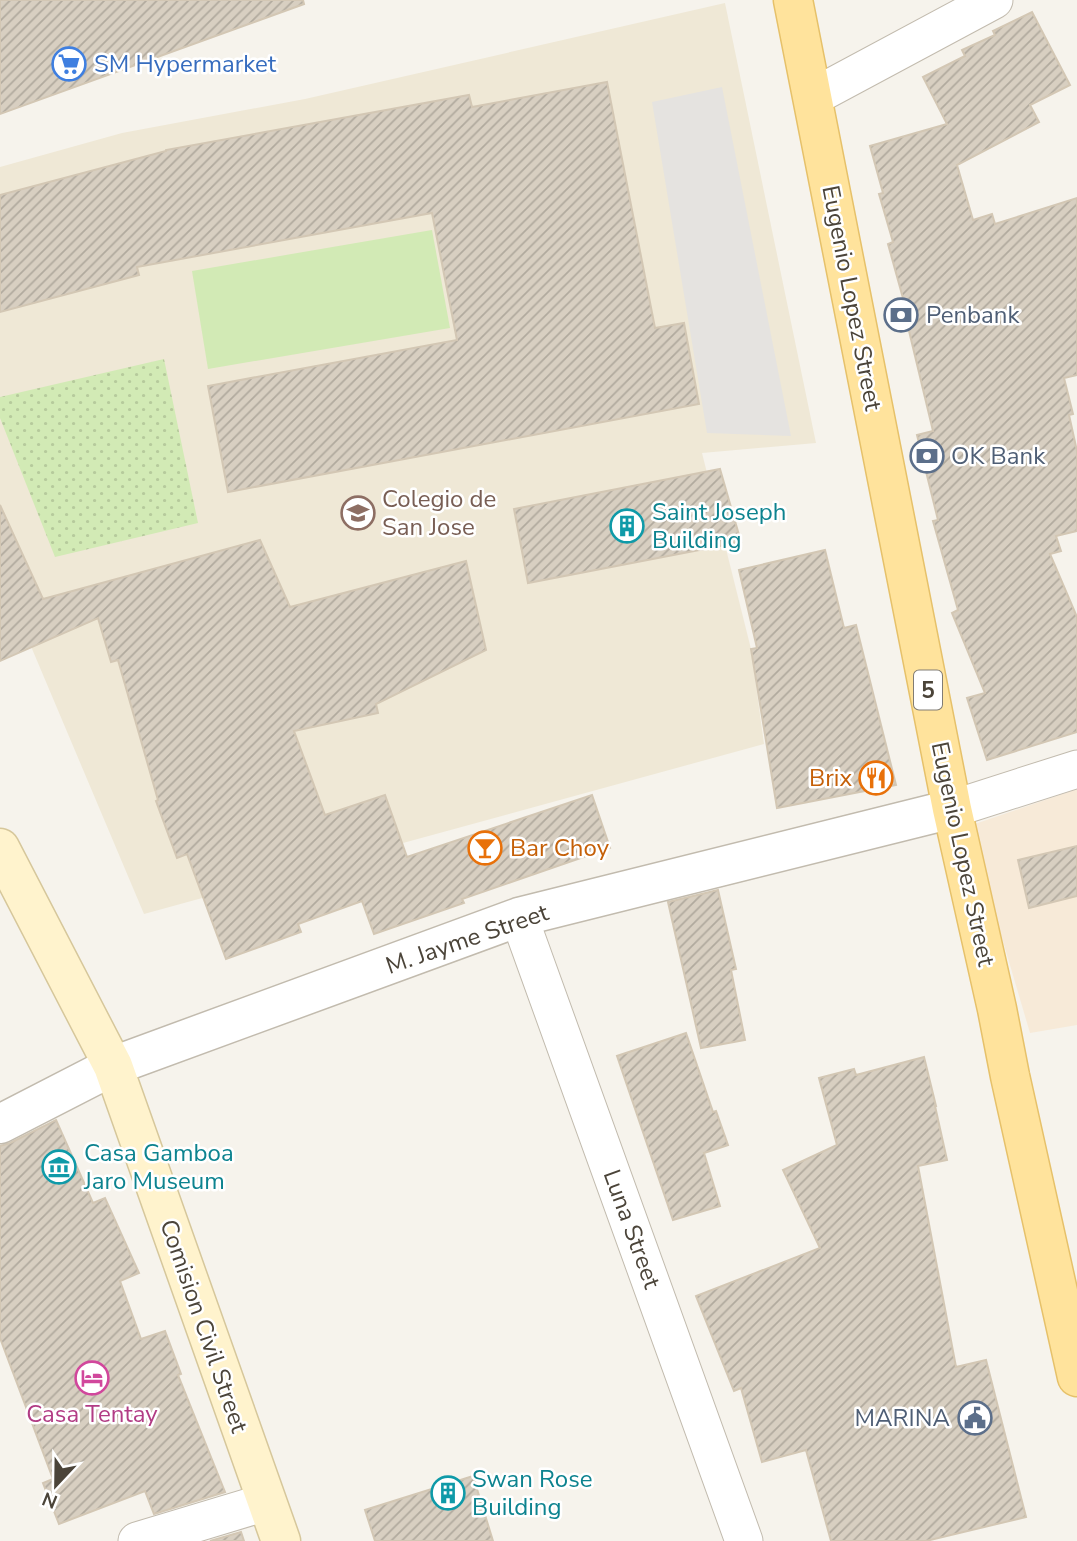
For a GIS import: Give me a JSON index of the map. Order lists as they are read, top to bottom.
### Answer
{
  "streets": {
    "main road": ["Eugenio Lopez Street", "5", "Comision Civil Street"],
    "street": ["M. Jayme Street", "Luna Street"]
  },
  "crossings": [
    ["Eugenio Lopez Street", "M. Jayme Street"],
    ["M. Jayme Street", "Luna Street"],
    ["M. Jayme Street", "Comision Civil Street"]
  ],
  "places": {
    "supermarket": ["SM Hypermarket"],
    "bank": ["Penbank", "OK Bank"],
    "school or university": ["Colegio de San Jose"],
    "building": ["Saint Joseph Building", "Swan Rose Building"],
    "restaurant": ["Brix"],
    "bar": ["Bar Choy"],
    "museum": ["Casa Gamboa Jaro Museum"],
    "hotel": ["Casa Tentay"],
    "public building": ["MARINA"]
  },
  "north": "bottom"
}
